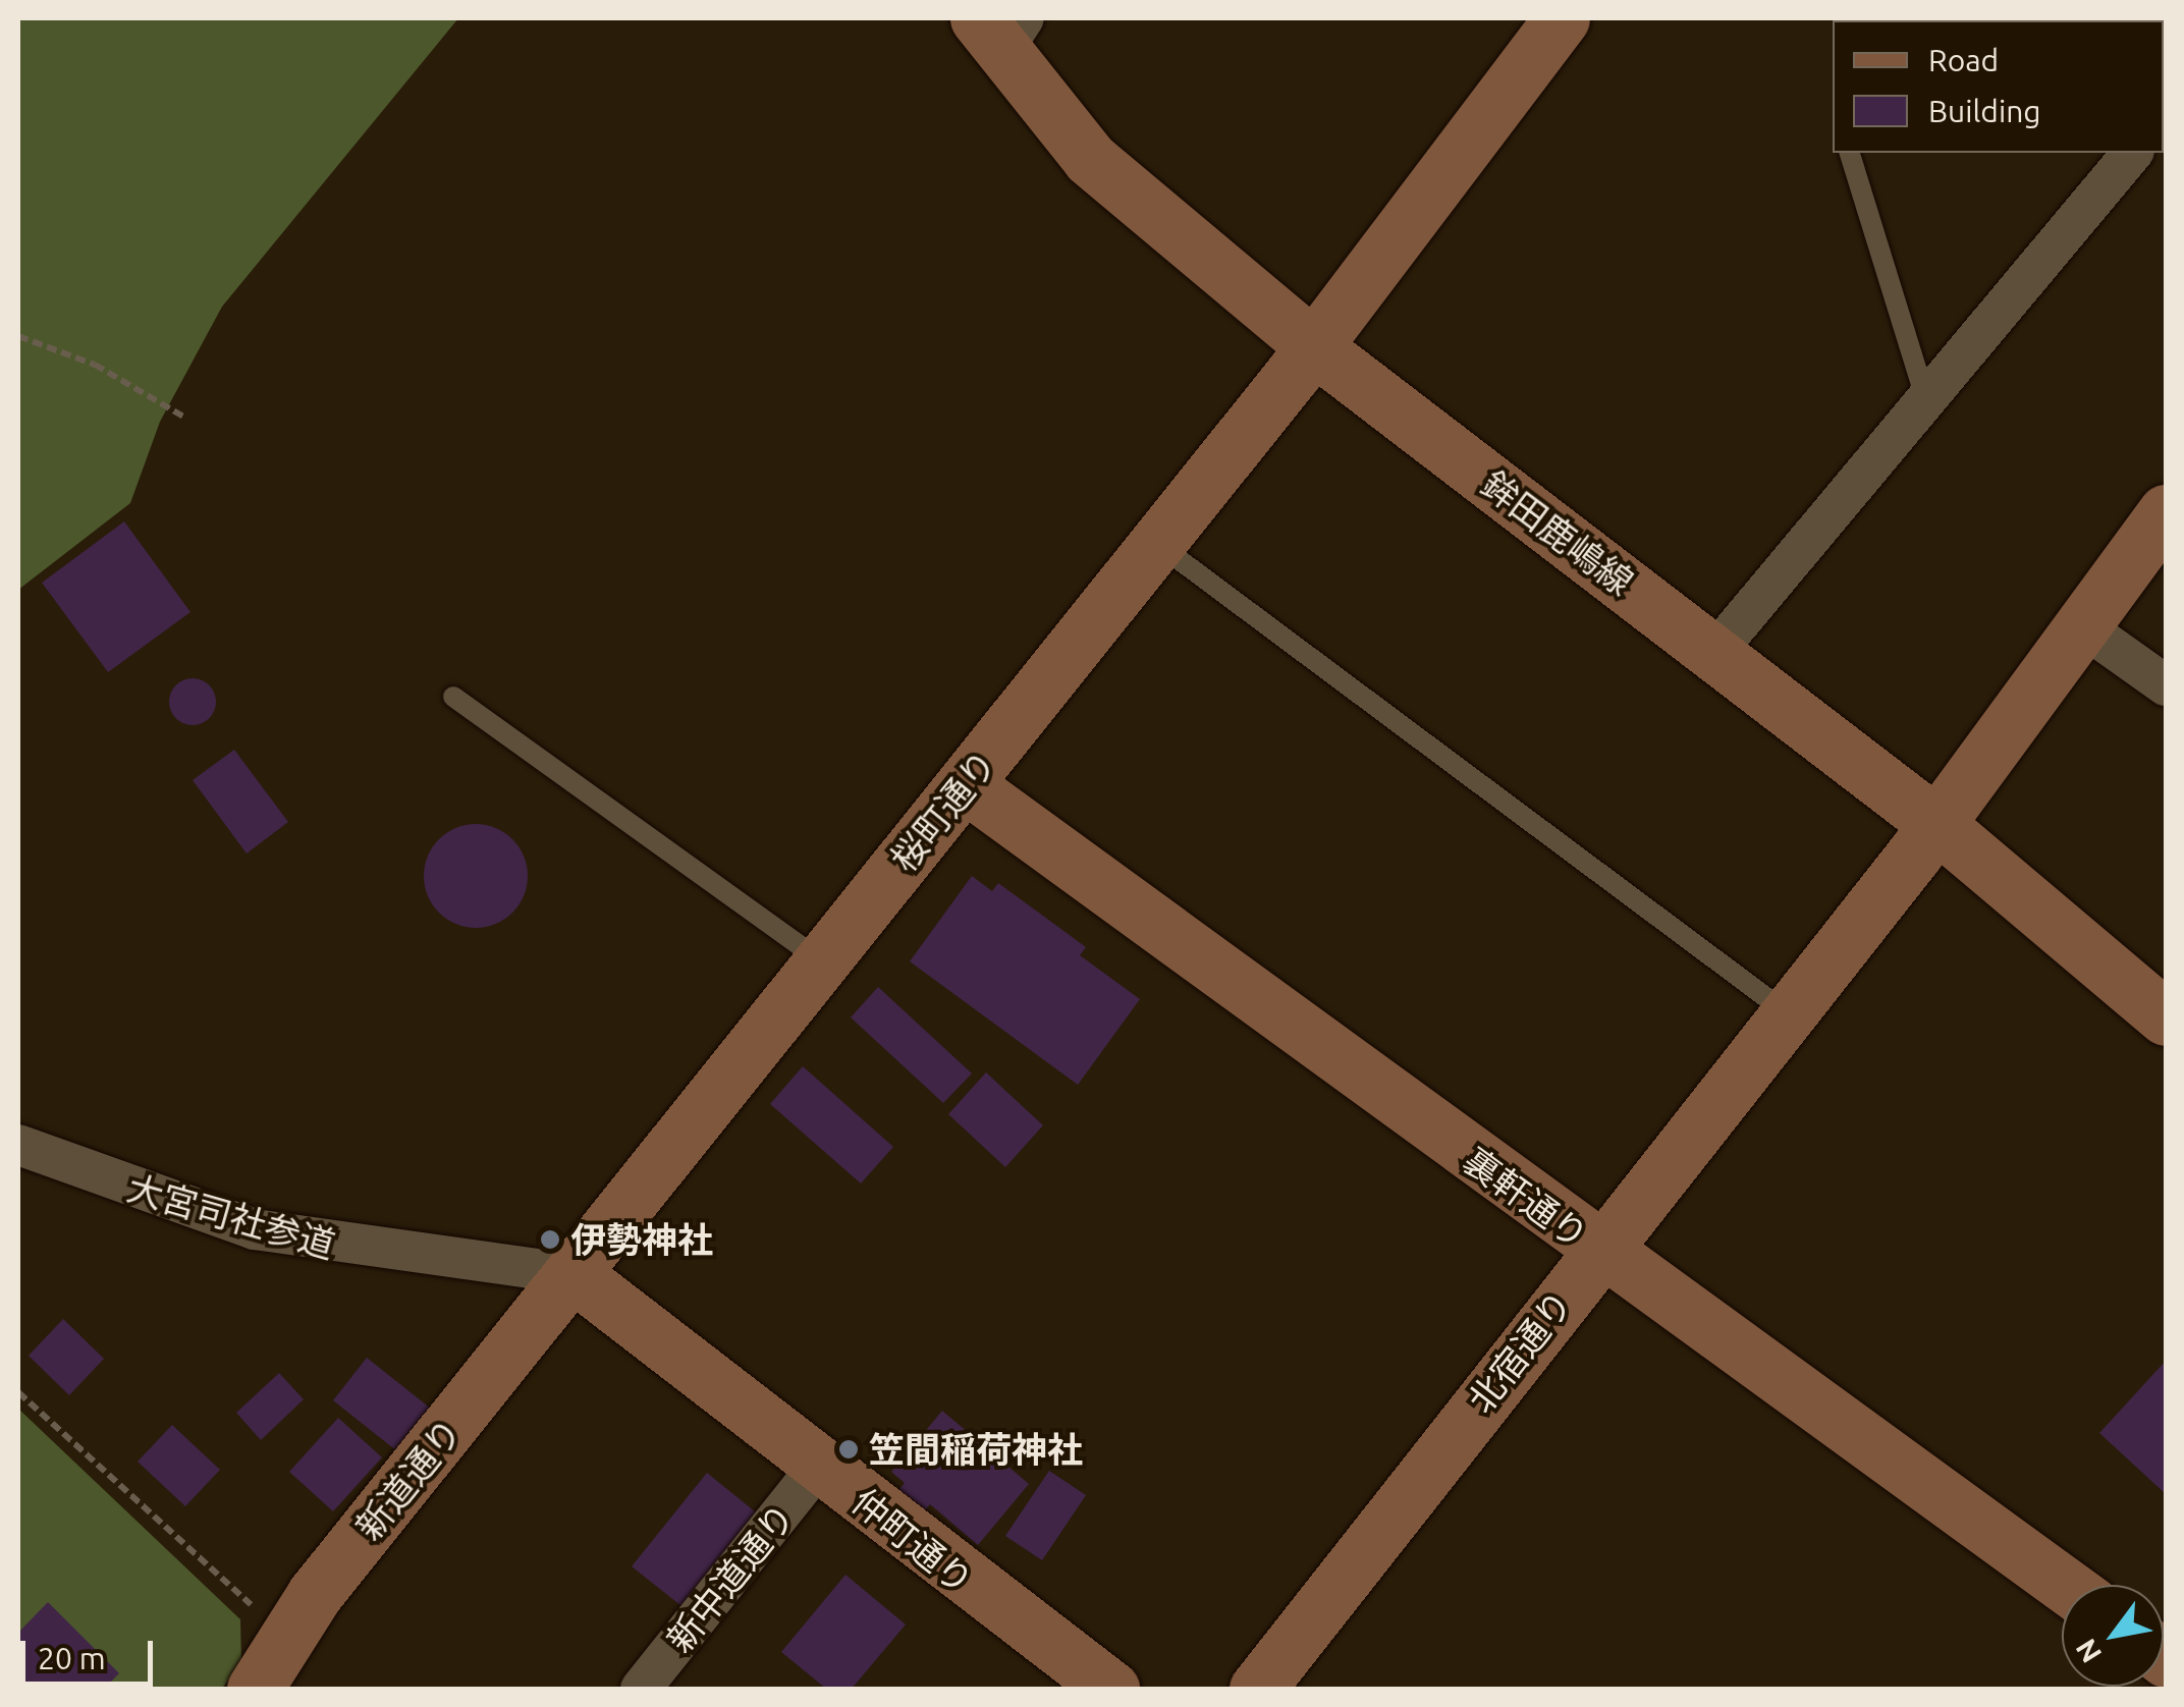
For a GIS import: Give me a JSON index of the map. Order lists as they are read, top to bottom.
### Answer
{
  "streets": {
    "street": [
      "鉾田鹿嶋線",
      "桜町通り",
      "裏軒通り",
      "大宮司社参道",
      "北宿通り",
      "新道通り",
      "仲町通り",
      "新中道通り"
    ]
  },
  "crossings": [
    ["鉾田鹿嶋線", "桜町通り"],
    ["鉾田鹿嶋線", "北宿通り"],
    ["桜町通り", "裏軒通り"],
    ["桜町通り", "大宮司社参道"],
    ["桜町通り", "新道通り"],
    ["桜町通り", "仲町通り"],
    ["裏軒通り", "北宿通り"],
    ["大宮司社参道", "新道通り"],
    ["大宮司社参道", "仲町通り"],
    ["新道通り", "仲町通り"],
    ["仲町通り", "新中道通り"]
  ],
  "places": ["伊勢神社", "笠間稲荷神社"],
  "legend": ["Road", "Building"],
  "scale_bar": "20 m",
  "north": "bottom left"
}
